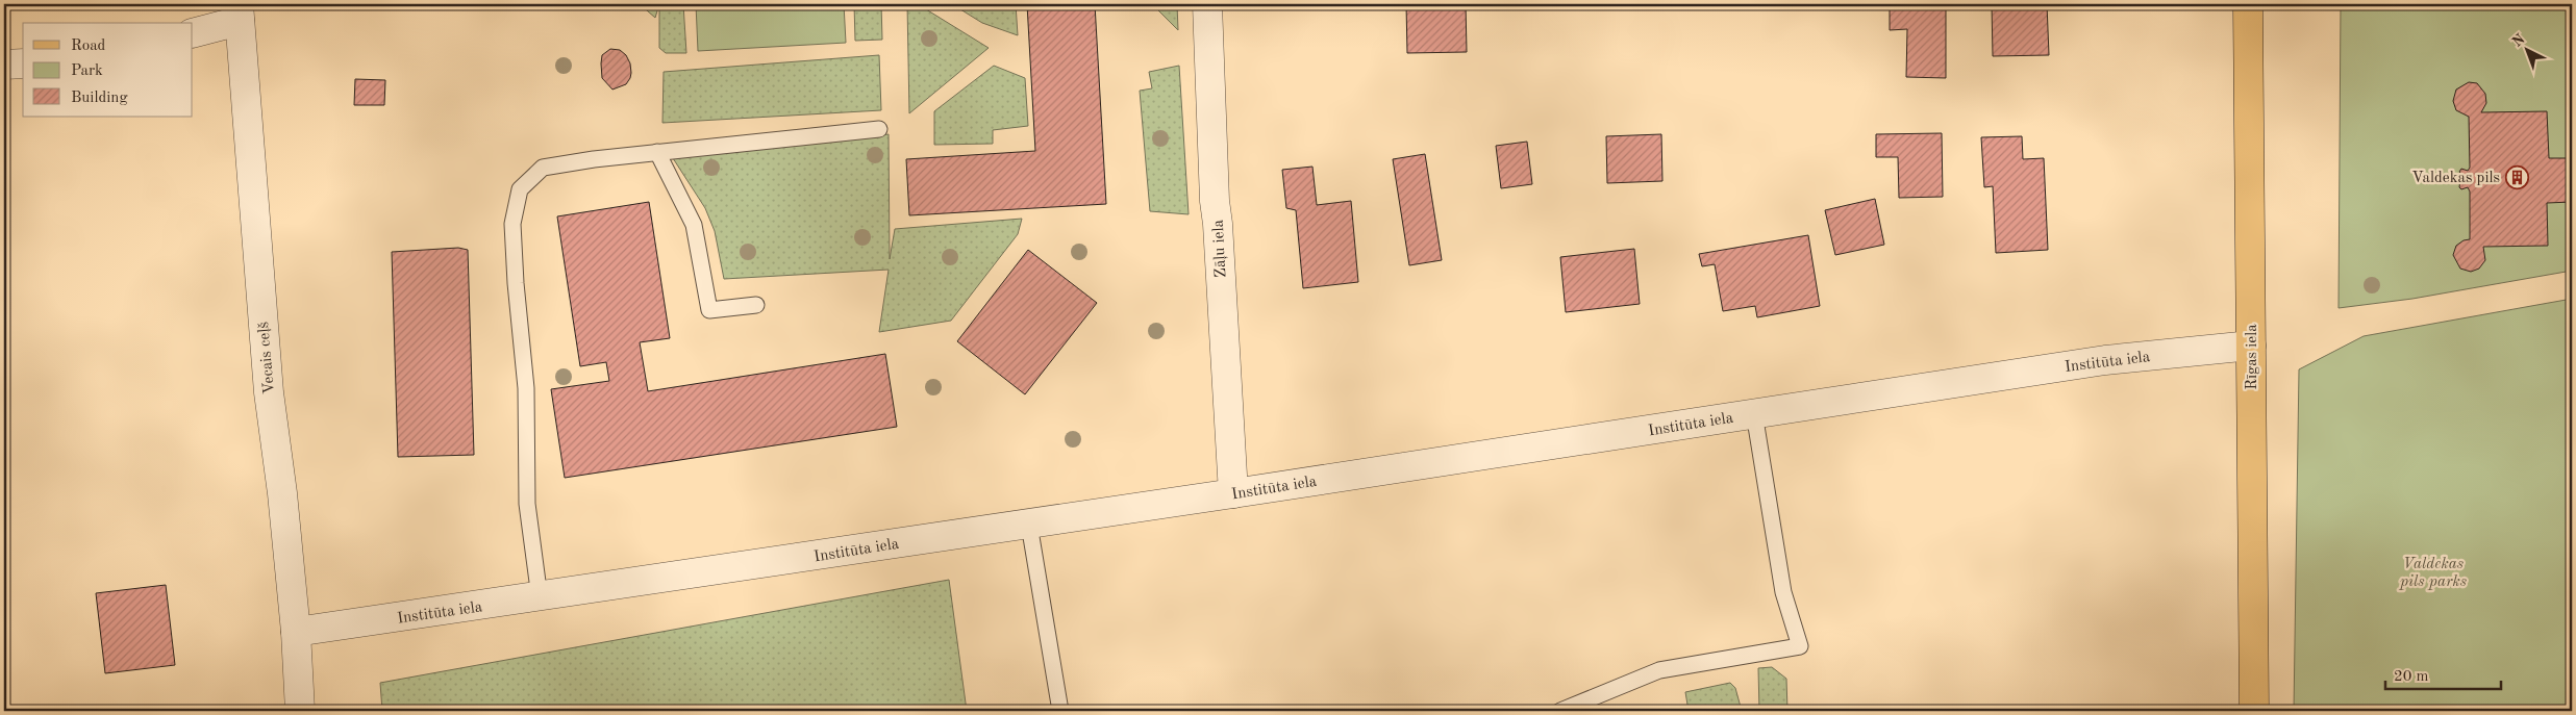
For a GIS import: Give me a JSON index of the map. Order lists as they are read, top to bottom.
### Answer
{
  "streets": {
    "main road": ["Rīgas iela"],
    "street": ["Zāļu iela", "Vecais ceļš", "Institūta iela"]
  },
  "crossings": [
    ["Zāļu iela", "Institūta iela"],
    ["Rīgas iela", "Institūta iela"],
    ["Vecais ceļš", "Institūta iela"]
  ],
  "parks": ["Valdekas pils parks"],
  "places": {
    "building": ["Valdekas pils"]
  },
  "legend": ["Road", "Park", "Building"],
  "scale_bar": "20 m",
  "north": "top left"
}
